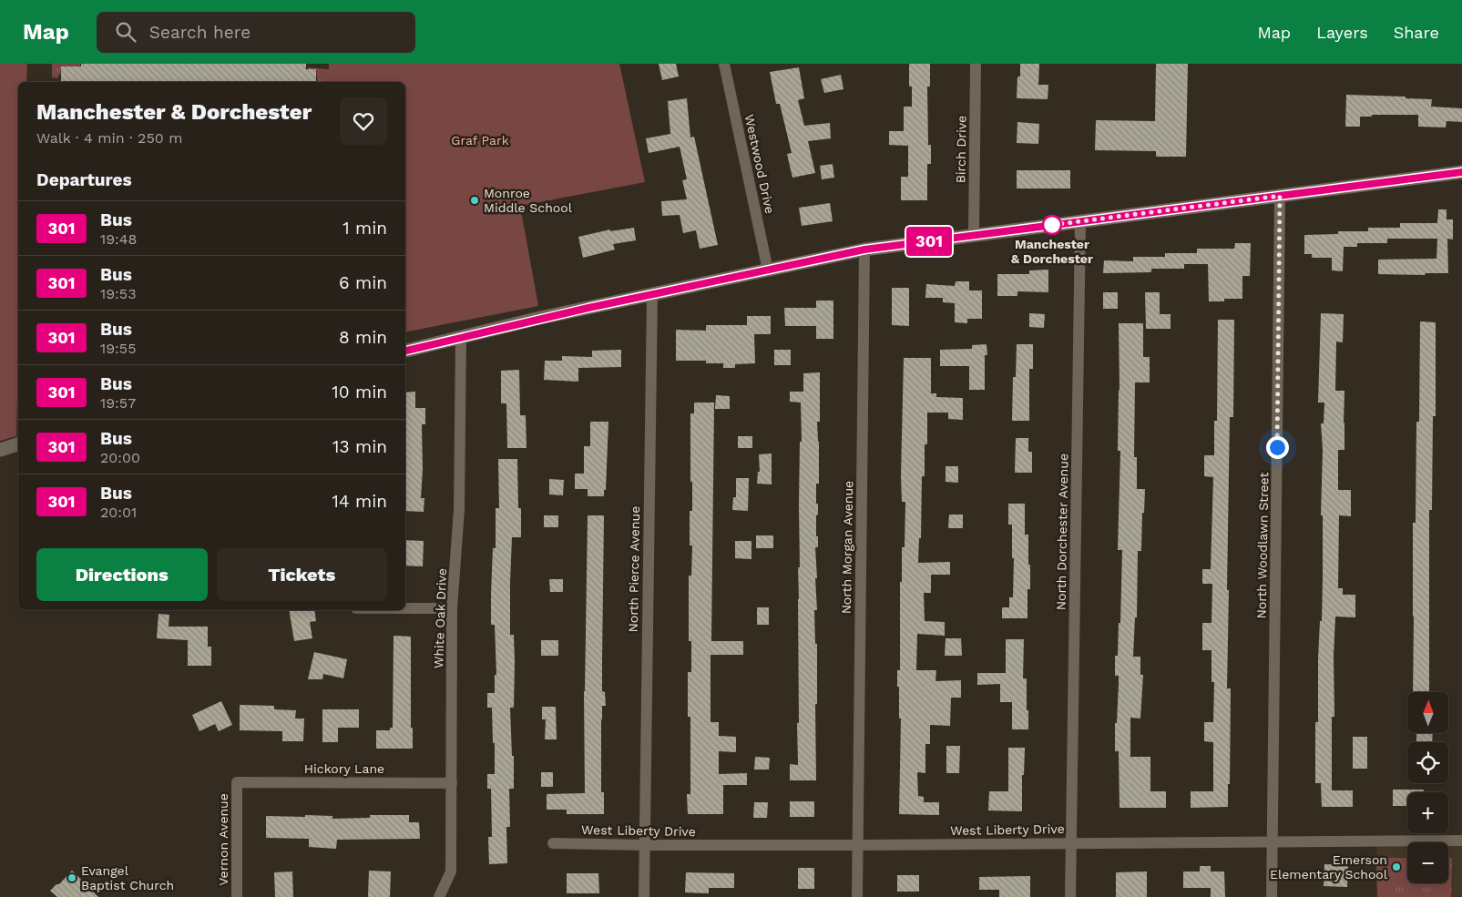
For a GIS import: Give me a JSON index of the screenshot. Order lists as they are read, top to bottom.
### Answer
{
  "streets": {
    "street": [
      "Birch Drive",
      "Westwood Drive",
      "North Dorchester Avenue",
      "North Woodlawn Street",
      "North Morgan Avenue",
      "North Pierce Avenue",
      "White Oak Drive",
      "Hickory Lane",
      "West Liberty Drive",
      "Vernon Avenue"
    ]
  },
  "crossings": [
    ["North Dorchester Avenue", "West Liberty Drive"],
    ["North Woodlawn Street", "West Liberty Drive"],
    ["North Morgan Avenue", "West Liberty Drive"],
    ["North Pierce Avenue", "West Liberty Drive"],
    ["White Oak Drive", "Hickory Lane"],
    ["Hickory Lane", "Vernon Avenue"]
  ],
  "parks": ["Graf Park"],
  "places": [
    "Monroe Middle School",
    "Manchester & Dorchester",
    "Emerson Elementary School",
    "Evangel Baptist Church"
  ],
  "lines": ["bus line 301"],
  "north": "top",
  "page": {
    "header": "Map",
    "search": "Search here",
    "nav": ["Map", "Layers", "Share"],
    "on_map": "301",
    "heading": [
      ["Manchester & Dorchester", "Walk · 4 min · 250 m"],
      "Departures"
    ],
    "list": [
      {
        "mark": "301",
        "name": "Bus",
        "note": "19:48",
        "value": "1 min"
      },
      {
        "mark": "301",
        "name": "Bus",
        "note": "19:53",
        "value": "6 min"
      },
      {
        "mark": "301",
        "name": "Bus",
        "note": "19:55",
        "value": "8 min"
      },
      {
        "mark": "301",
        "name": "Bus",
        "note": "19:57",
        "value": "10 min"
      },
      {
        "mark": "301",
        "name": "Bus",
        "note": "20:00",
        "value": "13 min"
      },
      {
        "mark": "301",
        "name": "Bus",
        "note": "20:01",
        "value": "14 min"
      }
    ],
    "buttons": ["Directions", "Tickets"],
    "map_buttons": ["+", "−"]
  }
}
